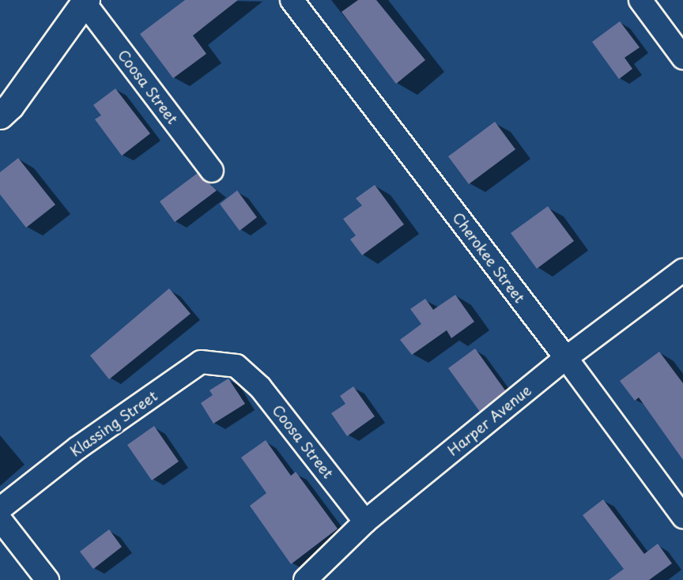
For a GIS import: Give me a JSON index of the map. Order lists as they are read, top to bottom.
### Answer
{
  "streets": {
    "street": [
      "Coosa Street",
      "Cherokee Street",
      "Harper Avenue",
      "Klassing Street"
    ]
  },
  "crossings": [
    ["Coosa Street", "Harper Avenue"],
    ["Coosa Street", "Klassing Street"],
    ["Cherokee Street", "Harper Avenue"]
  ]
}
